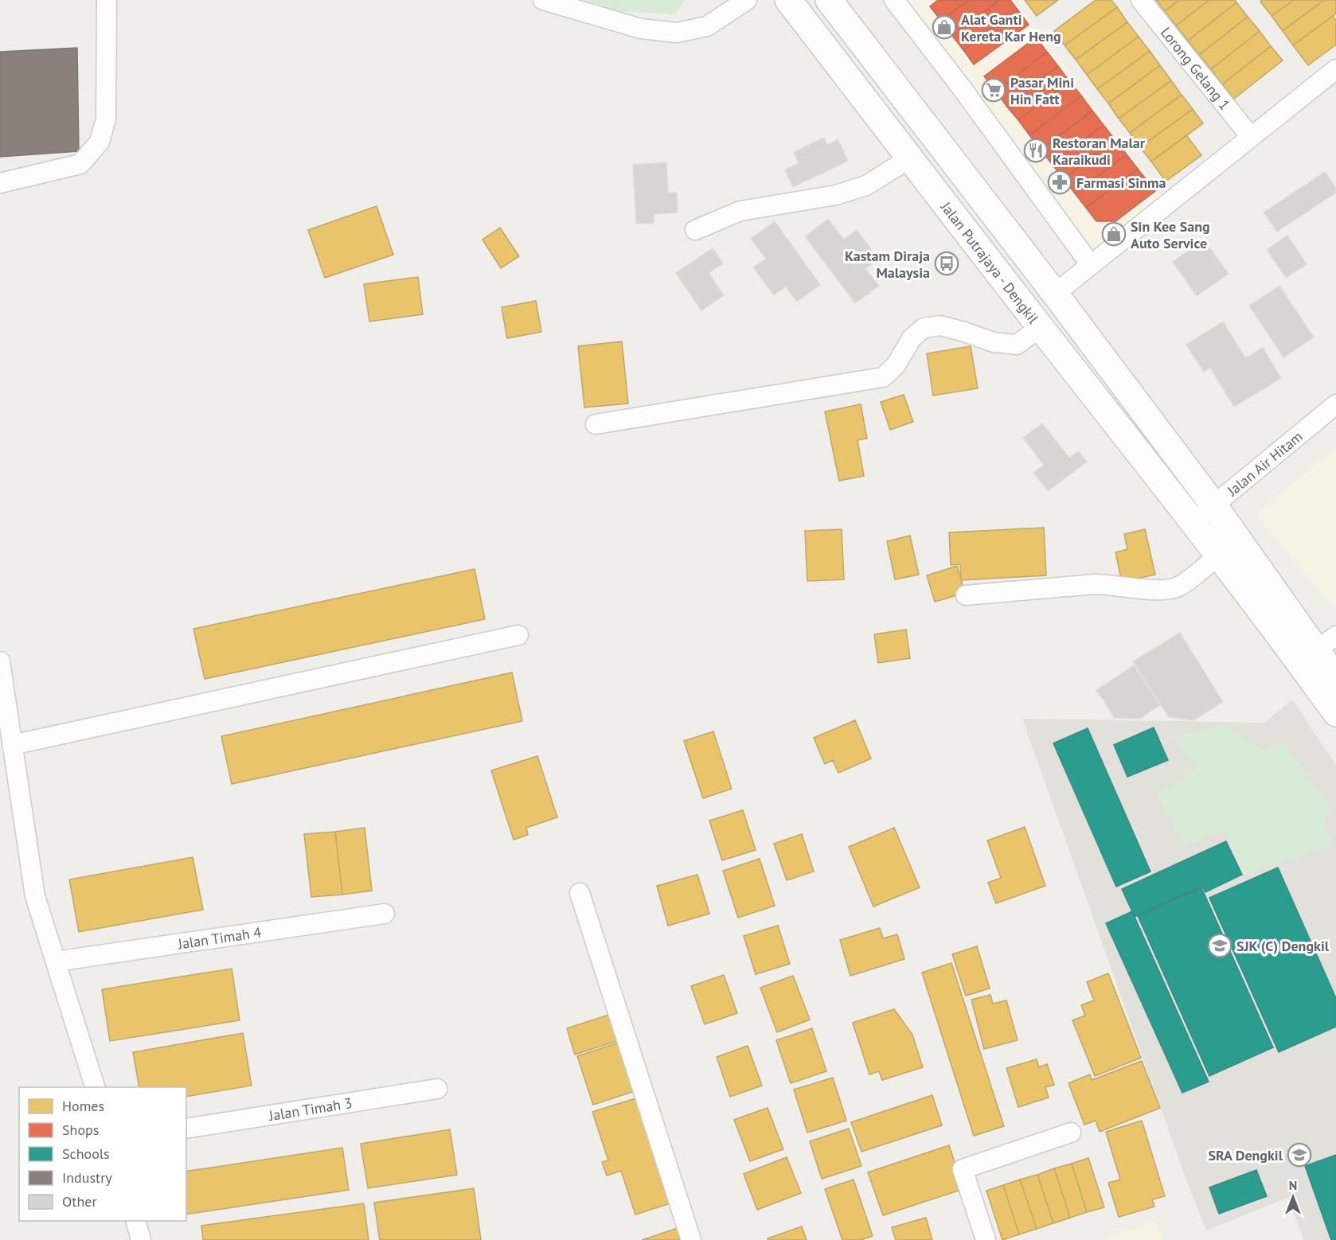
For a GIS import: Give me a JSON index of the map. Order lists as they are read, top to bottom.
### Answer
{
  "streets": {
    "main road": ["Jalan Putrajaya - Dengkil"],
    "street": [
      "Lorong Gelang 1",
      "Jalan Air Hitam",
      "Jalan Timah 4",
      "Jalan Timah 3"
    ]
  },
  "crossings": [
    ["Jalan Putrajaya - Dengkil", "Jalan Air Hitam"]
  ],
  "places": {
    "shop": ["Alat Ganti Kereta Kar Heng", "Sin Kee Sang Auto Service"],
    "supermarket": ["Pasar Mini Hin Fatt"],
    "restaurant": ["Restoran Malar Karaikudi"],
    "pharmacy": ["Farmasi Sinma"],
    "bus stop": ["Kastam Diraja Malaysia"],
    "school or university": ["SJK (C) Dengkil", "SRA Dengkil"]
  },
  "legend": [
    "Homes",
    "Shops",
    "Schools",
    "Industry",
    "Other"
  ],
  "north": "top"
}
